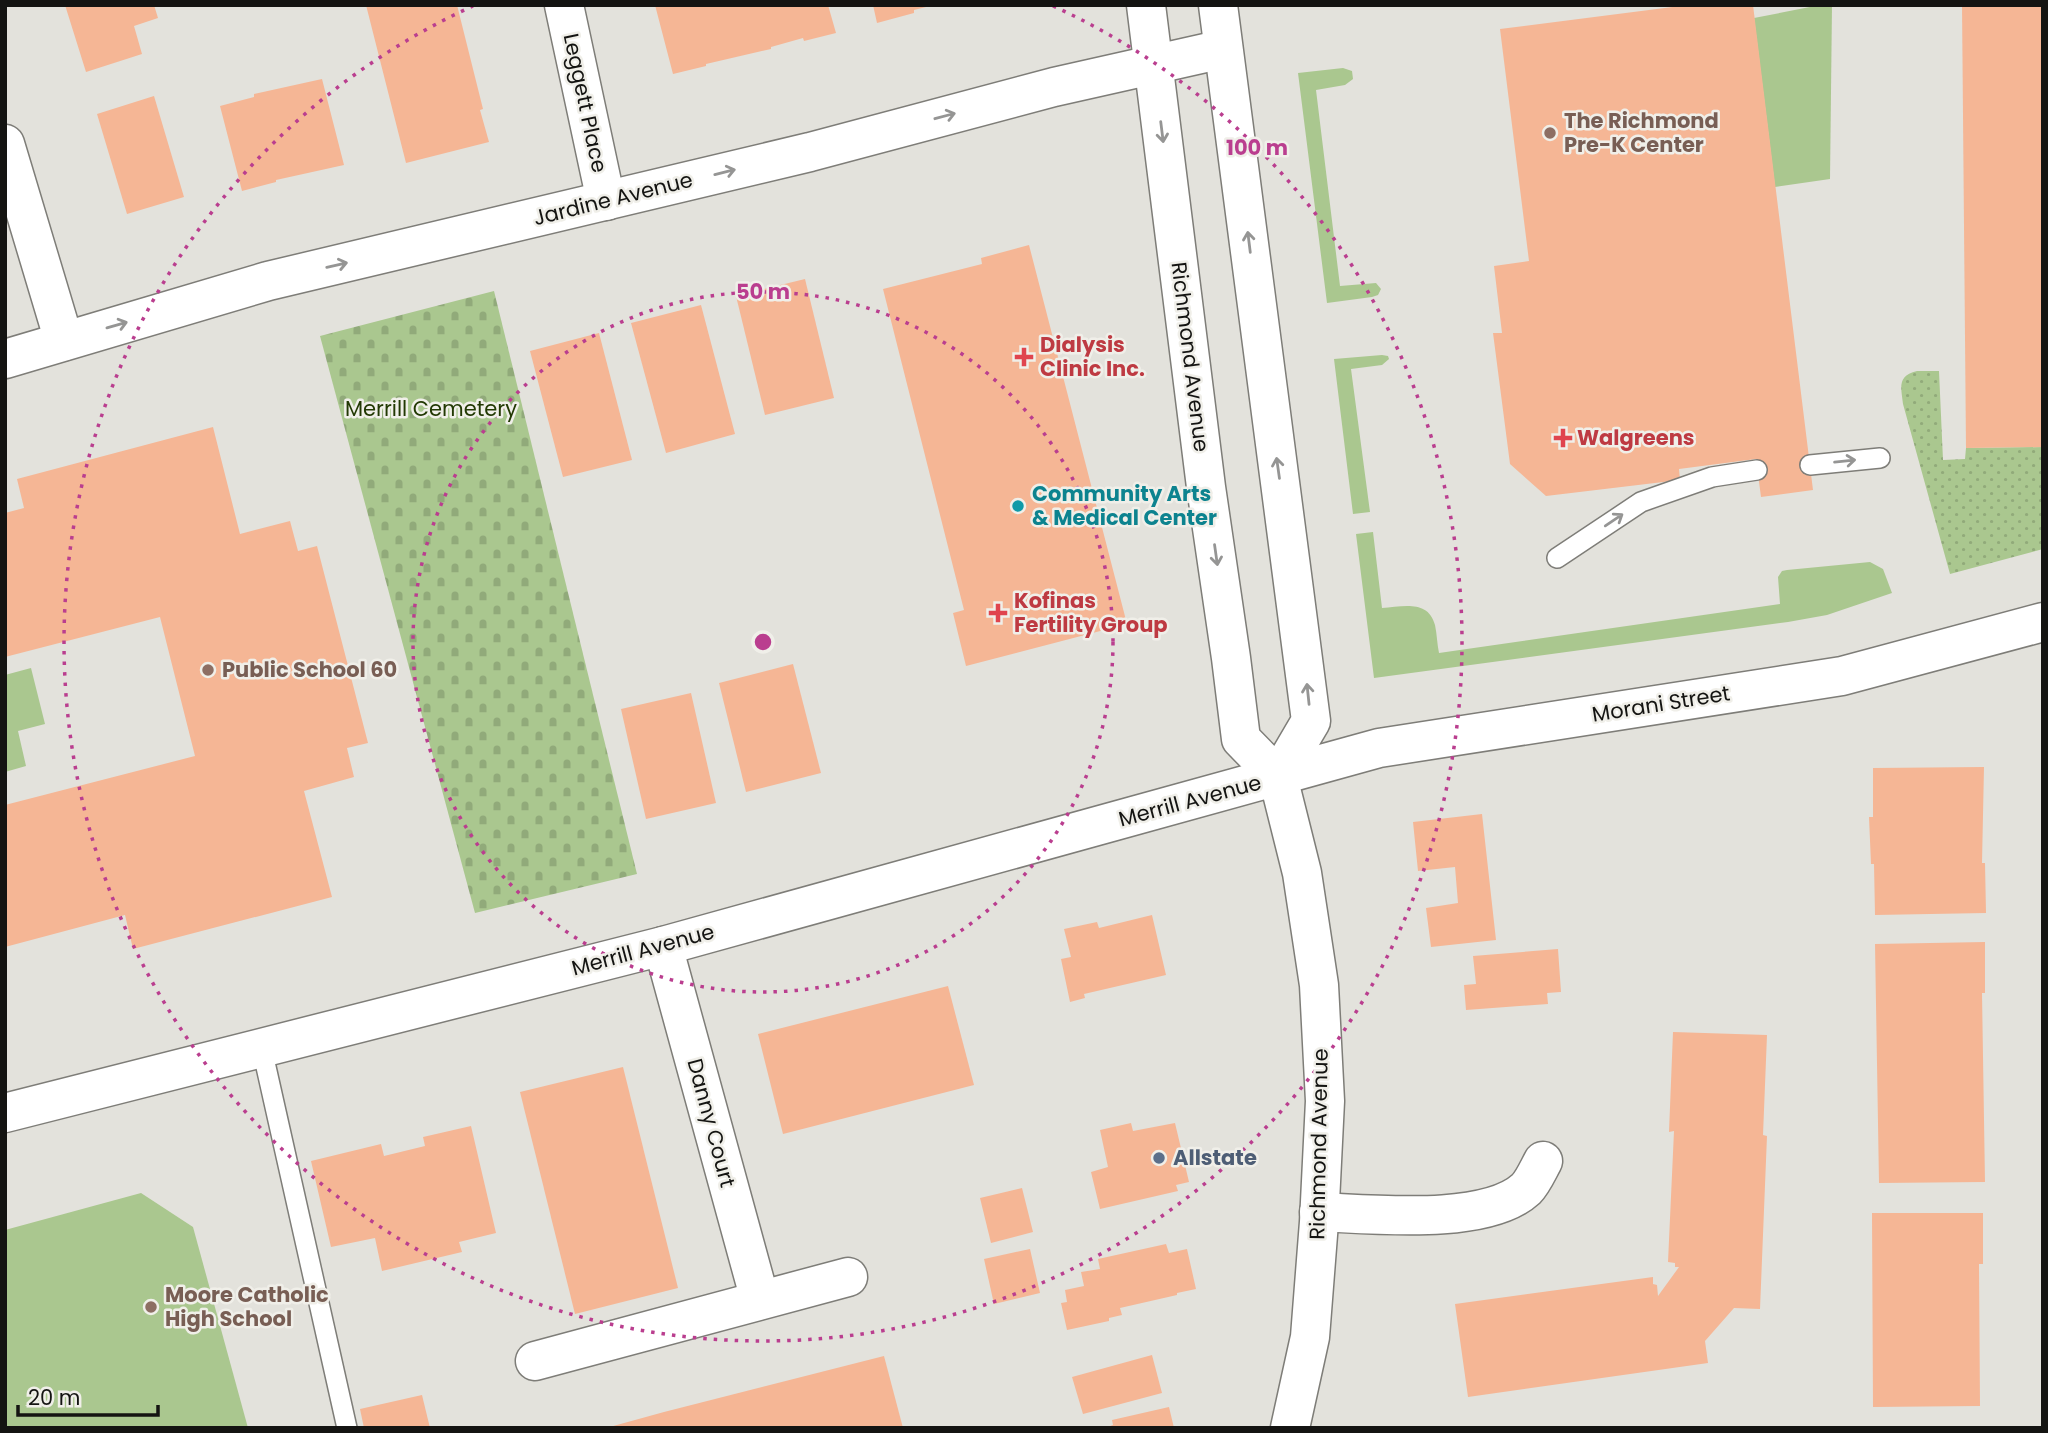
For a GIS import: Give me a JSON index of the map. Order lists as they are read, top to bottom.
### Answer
{
  "streets": {
    "street": [
      "Leggett Place",
      "Jardine Avenue",
      "Richmond Avenue",
      "Morani Street",
      "Merrill Avenue",
      "Danny Court"
    ]
  },
  "crossings": [
    ["Leggett Place", "Jardine Avenue"],
    ["Jardine Avenue", "Richmond Avenue"],
    ["Richmond Avenue", "Morani Street"],
    ["Richmond Avenue", "Merrill Avenue"],
    ["Morani Street", "Merrill Avenue"],
    ["Merrill Avenue", "Danny Court"]
  ],
  "one_way": ["Jardine Avenue"],
  "parks": ["Merrill Cemetery"],
  "places": {
    "other": [
      "The Richmond Pre-K Center",
      "Community Arts & Medical Center",
      "Public School 60",
      "Allstate",
      "Moore Catholic High School"
    ],
    "health": ["Dialysis Clinic Inc.", "Walgreens", "Kofinas Fertility Group"]
  },
  "scale_bar": "20 m",
  "rings": ["100 m", "50 m"]
}
